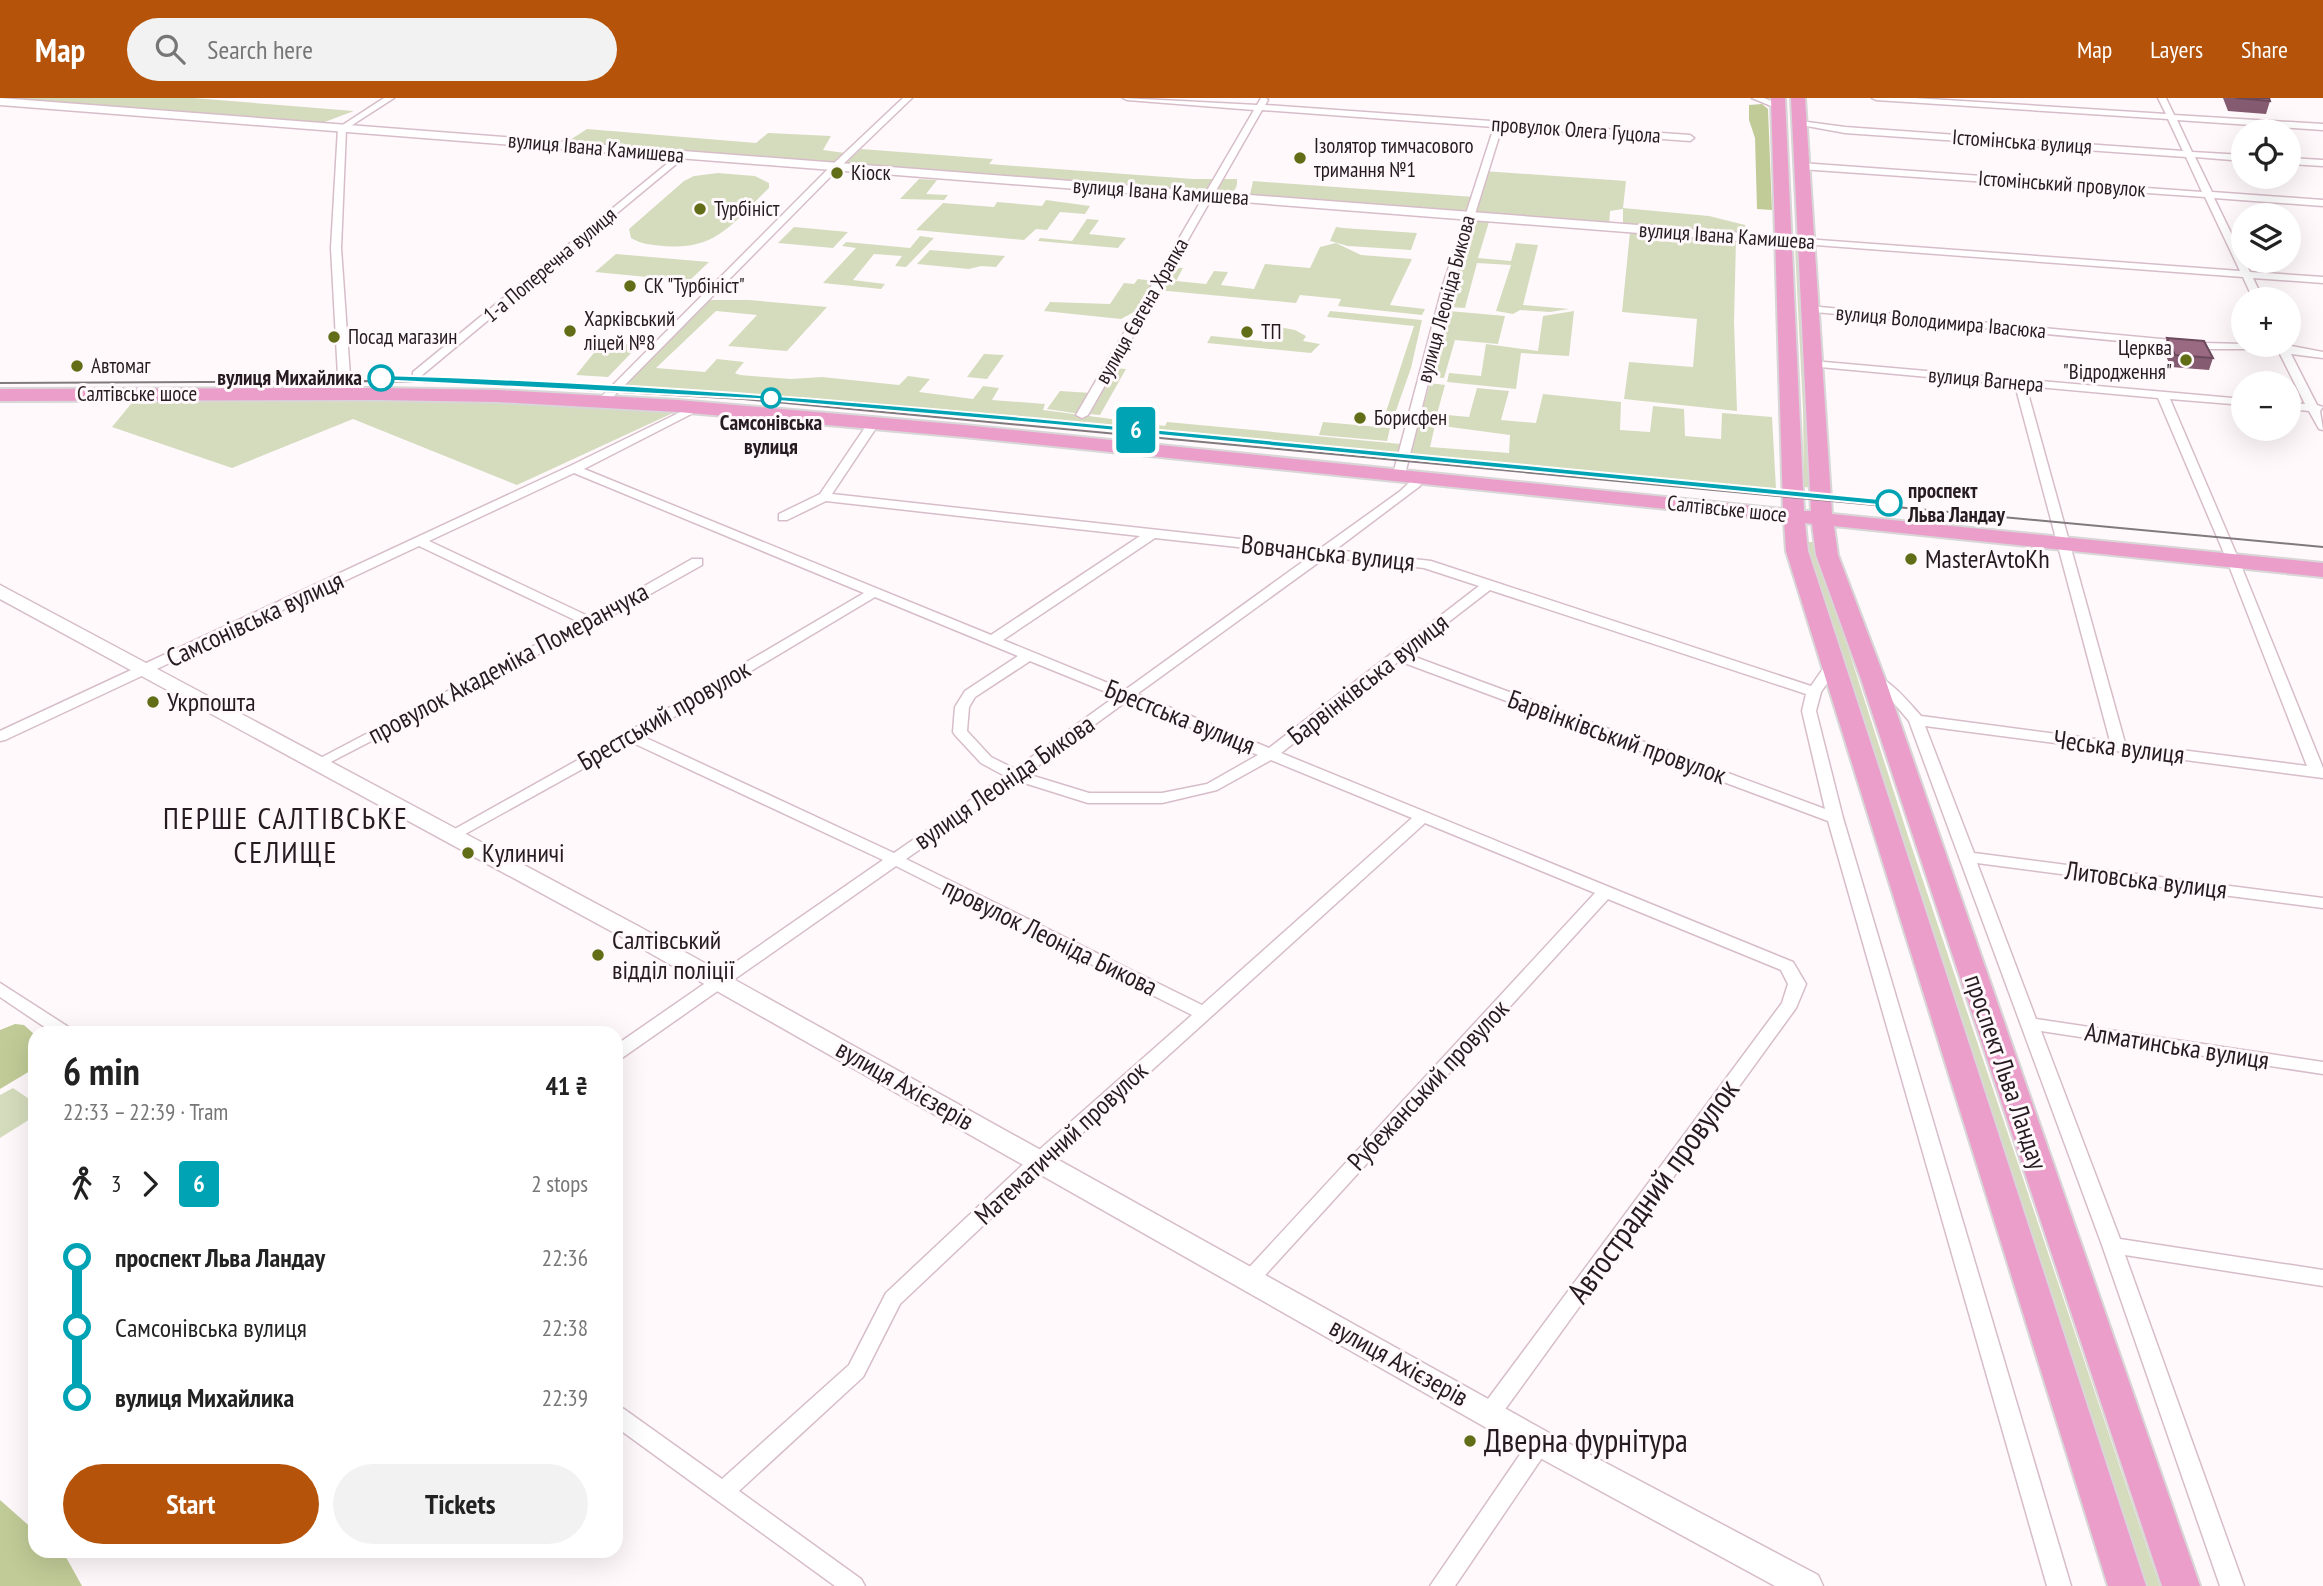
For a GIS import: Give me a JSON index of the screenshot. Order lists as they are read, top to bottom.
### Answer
{
  "streets": {
    "main road": ["Салтівське шосе", "проспект Льва Ландау"],
    "street": [
      "провулок Олега Гуцола",
      "Істомінська вулиця",
      "вулиця Івана Камишева",
      "Істомінський провулок",
      "1-а Поперечна вулиця",
      "вулиця Леоніда Бикова",
      "вулиця Євгена Храпка",
      "вулиця Володимира Івасюка",
      "вулиця Вагнера",
      "Вовчанська вулиця",
      "Самсонівська вулиця",
      "провулок Академіка Померанчука",
      "Барвінківська вулиця",
      "Брестський провулок",
      "Брестська вулиця",
      "Барвінківський провулок",
      "Чеська вулиця",
      "Литовська вулиця",
      "провулок Леоніда Бикова",
      "Алматинська вулиця",
      "вулиця Ахієзерів",
      "Рубежанський провулок",
      "Математичний провулок",
      "Автострадний провулок"
    ]
  },
  "crossings": [
    ["провулок Олега Гуцола", "вулиця Леоніда Бикова"],
    ["провулок Олега Гуцола", "вулиця Євгена Храпка"],
    ["Істомінська вулиця", "проспект Льва Ландау"],
    ["вулиця Івана Камишева", "1-а Поперечна вулиця"],
    ["вулиця Івана Камишева", "вулиця Леоніда Бикова"],
    ["вулиця Івана Камишева", "вулиця Євгена Храпка"],
    ["вулиця Івана Камишева", "проспект Льва Ландау"],
    ["Істомінський провулок", "проспект Льва Ландау"],
    ["вулиця Леоніда Бикова", "Салтівське шосе"],
    ["вулиця Леоніда Бикова", "Вовчанська вулиця"],
    ["вулиця Леоніда Бикова", "Барвінківська вулиця"],
    ["вулиця Леоніда Бикова", "Брестська вулиця"],
    ["вулиця Леоніда Бикова", "провулок Леоніда Бикова"],
    ["вулиця Леоніда Бикова", "вулиця Ахієзерів"],
    ["вулиця Володимира Івасюка", "проспект Льва Ландау"],
    ["вулиця Вагнера", "проспект Льва Ландау"],
    ["Салтівське шосе", "Самсонівська вулиця"],
    ["Салтівське шосе", "проспект Льва Ландау"],
    ["Вовчанська вулиця", "Барвінківська вулиця"],
    ["Самсонівська вулиця", "Брестська вулиця"],
    ["Самсонівська вулиця", "вулиця Ахієзерів"],
    ["провулок Академіка Померанчука", "вулиця Ахієзерів"],
    ["Барвінківська вулиця", "Брестська вулиця"],
    ["Барвінківська вулиця", "Барвінківський провулок"],
    ["Брестський провулок", "Брестська вулиця"],
    ["Брестський провулок", "провулок Леоніда Бикова"],
    ["Брестський провулок", "вулиця Ахієзерів"],
    ["Брестська вулиця", "Рубежанський провулок"],
    ["Брестська вулиця", "Математичний провулок"],
    ["Брестська вулиця", "Автострадний провулок"],
    ["провулок Леоніда Бикова", "Математичний провулок"],
    ["вулиця Ахієзерів", "Рубежанський провулок"],
    ["вулиця Ахієзерів", "Математичний провулок"],
    ["вулиця Ахієзерів", "Автострадний провулок"]
  ],
  "districts": ["ПЕРШЕ САЛТІВСЬКЕ СЕЛИЩЕ"],
  "places": [
    "Ізолятор тимчасового тримання №1",
    "Кіоск",
    "Турбініст",
    "СК \"Турбініст\"",
    "Харківський ліцей №8",
    "ТП",
    "Посад магазин",
    "Церква \"Відродження\"",
    "Автомаг",
    "вулиця Михайлика",
    "Самсонівська вулиця",
    "Борисфен",
    "проспект Льва Ландау",
    "MasterAvtoKh",
    "Укрпошта",
    "Кулиничі",
    "Салтівський відділ поліції",
    "Дверна фурнітура"
  ],
  "lines": ["tram line 6"],
  "page": {
    "header": "Map",
    "search": "Search here",
    "nav": ["Map", "Layers", "Share"],
    "on_map": "6",
    "map_buttons": ["+", "−"],
    "heading": ["6 min", "22:33 – 22:39 · Tram", "41 ₴"],
    "legs": ["3", "6", "2 stops"],
    "list": [
      {
        "name": "проспект Льва Ландау",
        "value": "22:36"
      },
      {
        "name": "Самсонівська вулиця",
        "value": "22:38"
      },
      {
        "name": "вулиця Михайлика",
        "value": "22:39"
      }
    ],
    "buttons": ["Start", "Tickets"]
  }
}
